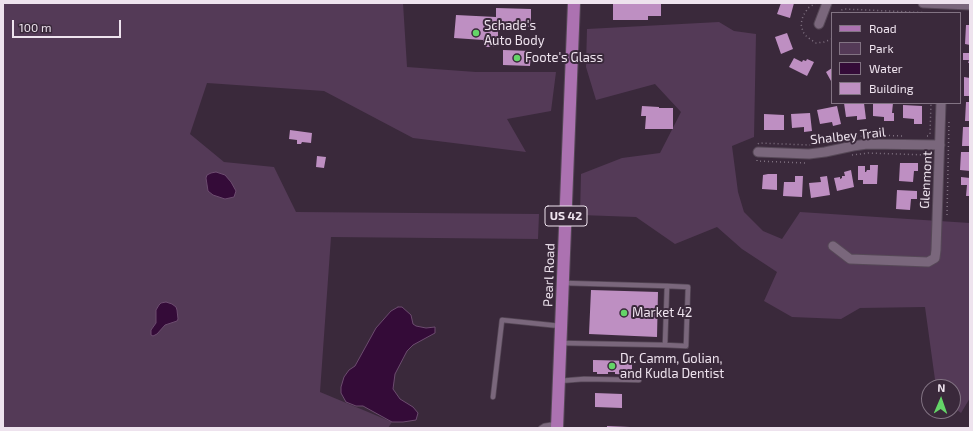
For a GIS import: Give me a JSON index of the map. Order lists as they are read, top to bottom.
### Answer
{
  "streets": {
    "main road": ["US 42", "Pearl Road"],
    "street": ["Shalbey Trail", "Glenmont"]
  },
  "crossings": [
    ["Shalbey Trail", "Glenmont"]
  ],
  "places": [
    "Schade's Auto Body",
    "Foote's Glass",
    "Market 42",
    "Dr. Camm, Golian, and Kudla Dentist"
  ],
  "legend": [
    "Road",
    "Park",
    "Water",
    "Building"
  ],
  "scale_bar": "100 m",
  "north": "top"
}
